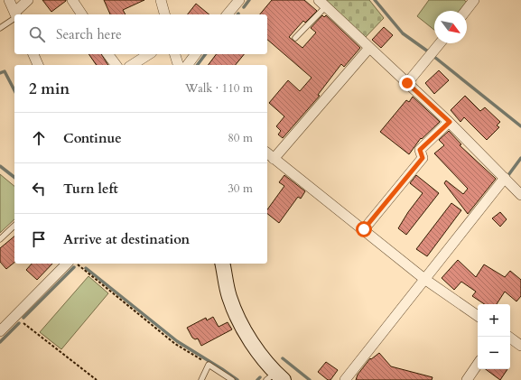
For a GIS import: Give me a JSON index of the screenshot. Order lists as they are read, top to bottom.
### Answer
{
  "north": "bottom right",
  "page": {
    "search": "Search here",
    "heading": ["2 min", "Walk · 110 m"],
    "list": [
      ["Continue", "80 m"],
      ["Turn left", "30 m"],
      "Arrive at destination"
    ],
    "map_buttons": ["+", "−"]
  }
}
